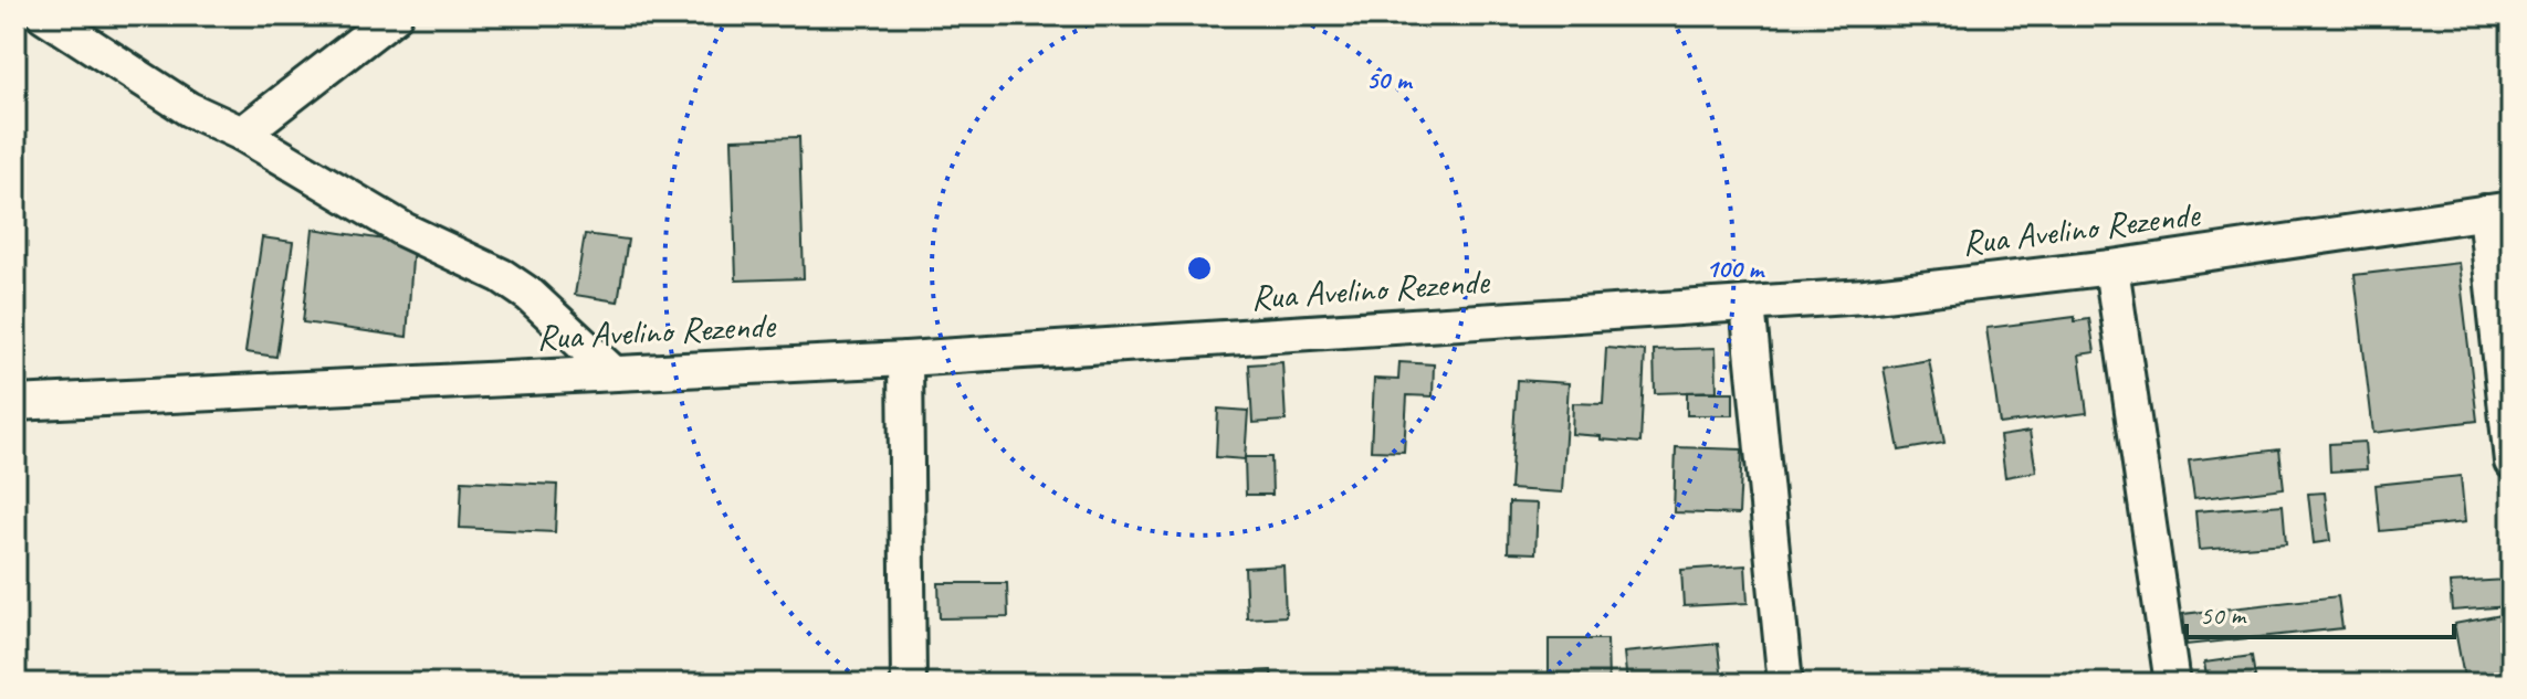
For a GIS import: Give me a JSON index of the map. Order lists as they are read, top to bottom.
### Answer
{
  "streets": {
    "street": ["Rua Avelino Rezende"]
  },
  "scale_bar": "50 m",
  "rings": ["50 m", "100 m"]
}
